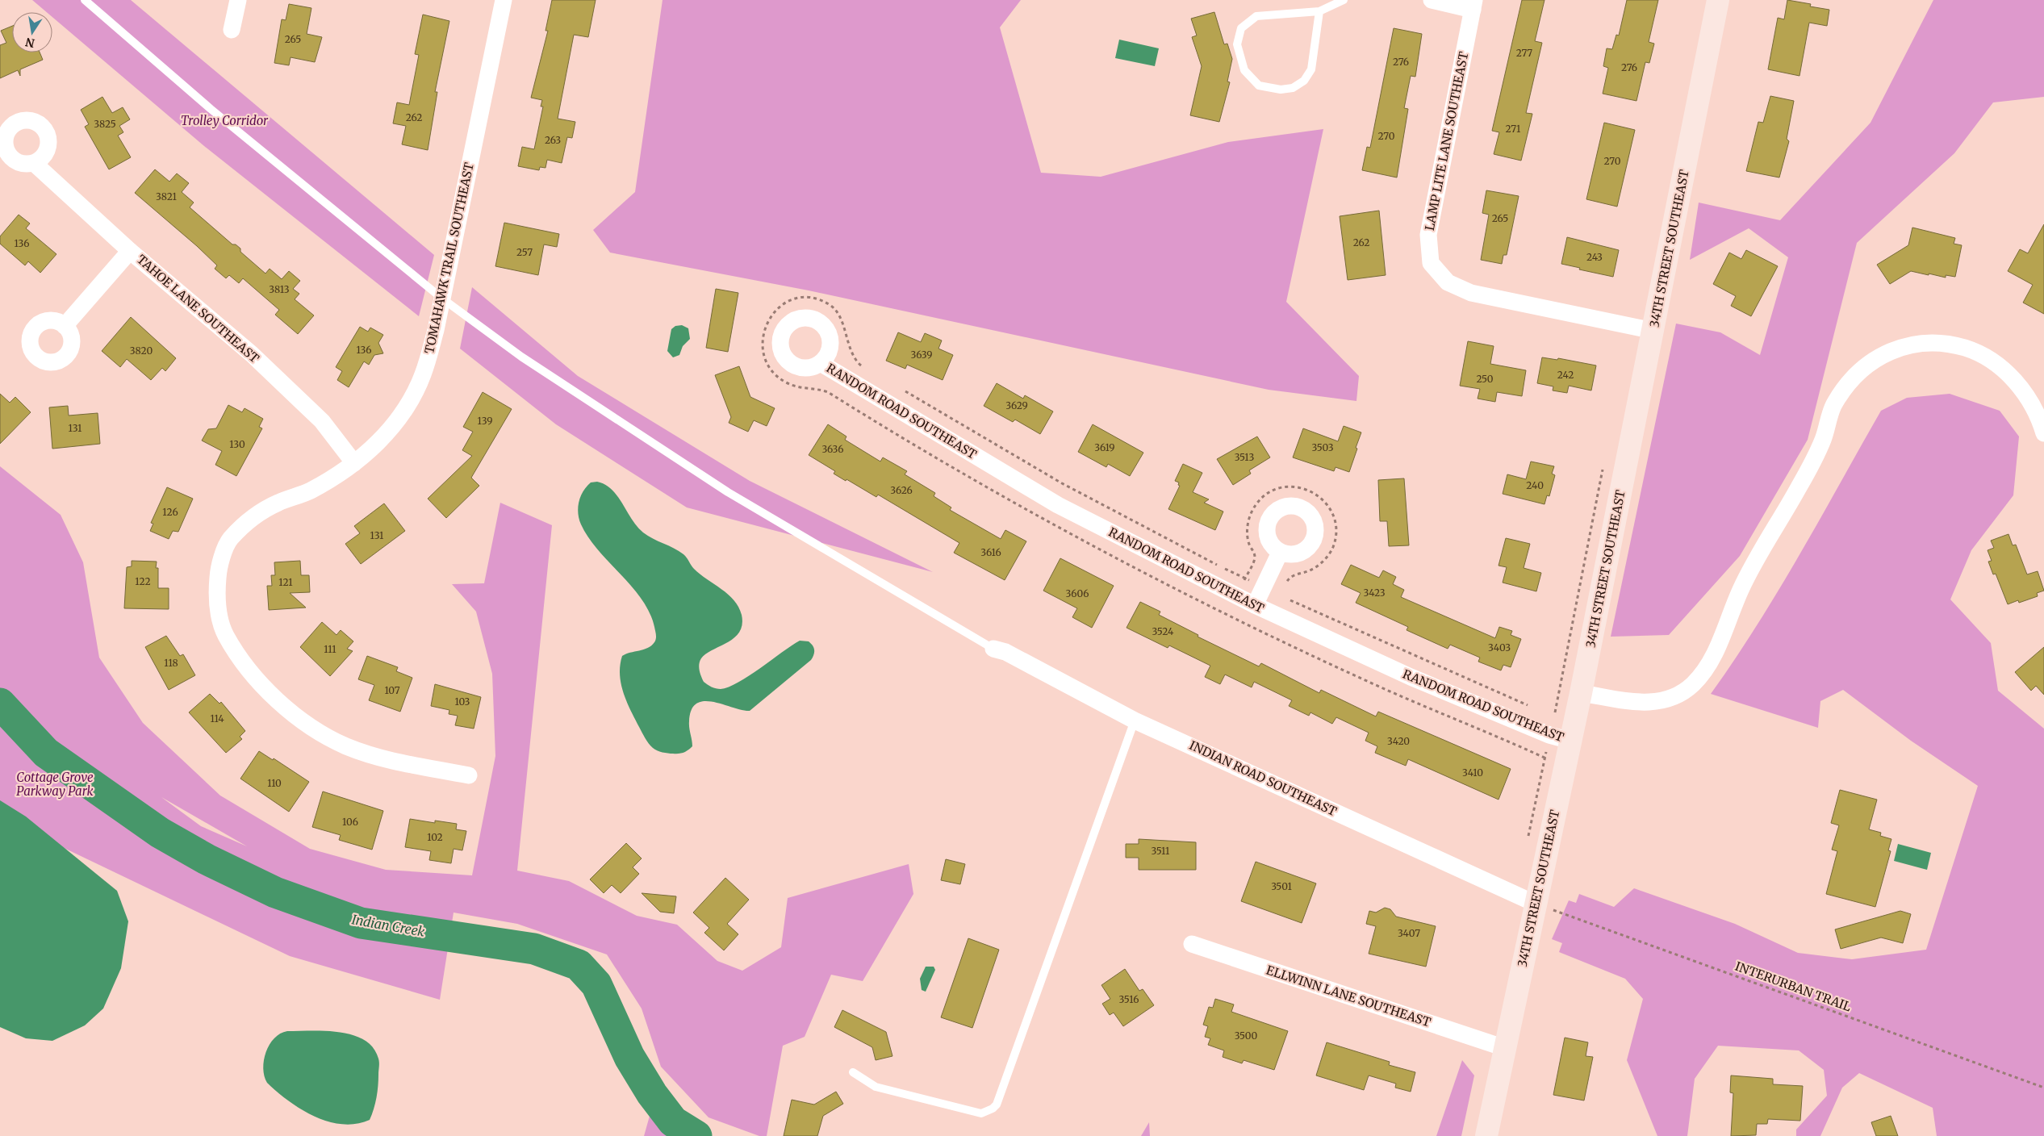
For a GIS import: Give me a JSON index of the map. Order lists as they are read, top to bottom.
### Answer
{
  "streets": {
    "street": [
      "LAMP LITE LANE SOUTHEAST",
      "34TH STREET SOUTHEAST",
      "TOMAHAWK TRAIL SOUTHEAST",
      "TAHOE LANE SOUTHEAST",
      "RANDOM ROAD SOUTHEAST",
      "INDIAN ROAD SOUTHEAST",
      "ELLWINN LANE SOUTHEAST"
    ],
    "path": ["INTERURBAN TRAIL"]
  },
  "crossings": [
    ["LAMP LITE LANE SOUTHEAST", "34TH STREET SOUTHEAST"],
    ["34TH STREET SOUTHEAST", "RANDOM ROAD SOUTHEAST"],
    ["34TH STREET SOUTHEAST", "INDIAN ROAD SOUTHEAST"],
    ["34TH STREET SOUTHEAST", "INTERURBAN TRAIL"],
    ["34TH STREET SOUTHEAST", "ELLWINN LANE SOUTHEAST"],
    ["TOMAHAWK TRAIL SOUTHEAST", "TAHOE LANE SOUTHEAST"],
    ["INDIAN ROAD SOUTHEAST", "INTERURBAN TRAIL"]
  ],
  "water": ["Indian Creek"],
  "parks": ["Trolley Corridor", "Cottage Grove Parkway Park"],
  "house_numbers": [
    "265",
    "277",
    "276",
    "276",
    "262",
    "3825",
    "271",
    "270",
    "263",
    "270",
    "3821",
    "265",
    "262",
    "136",
    "257",
    "243",
    "3813",
    "136",
    "3820",
    "3639",
    "242",
    "250",
    "3629",
    "139",
    "131",
    "130",
    "3619",
    "3503",
    "3636",
    "3513",
    "240",
    "3626",
    "126",
    "131",
    "3616",
    "122",
    "121",
    "3423",
    "3606",
    "3524",
    "3403",
    "111",
    "118",
    "107",
    "103",
    "114",
    "3420",
    "3410",
    "110",
    "106",
    "102",
    "3511",
    "3501",
    "3407",
    "3516",
    "3500"
  ],
  "north": "bottom"
}
